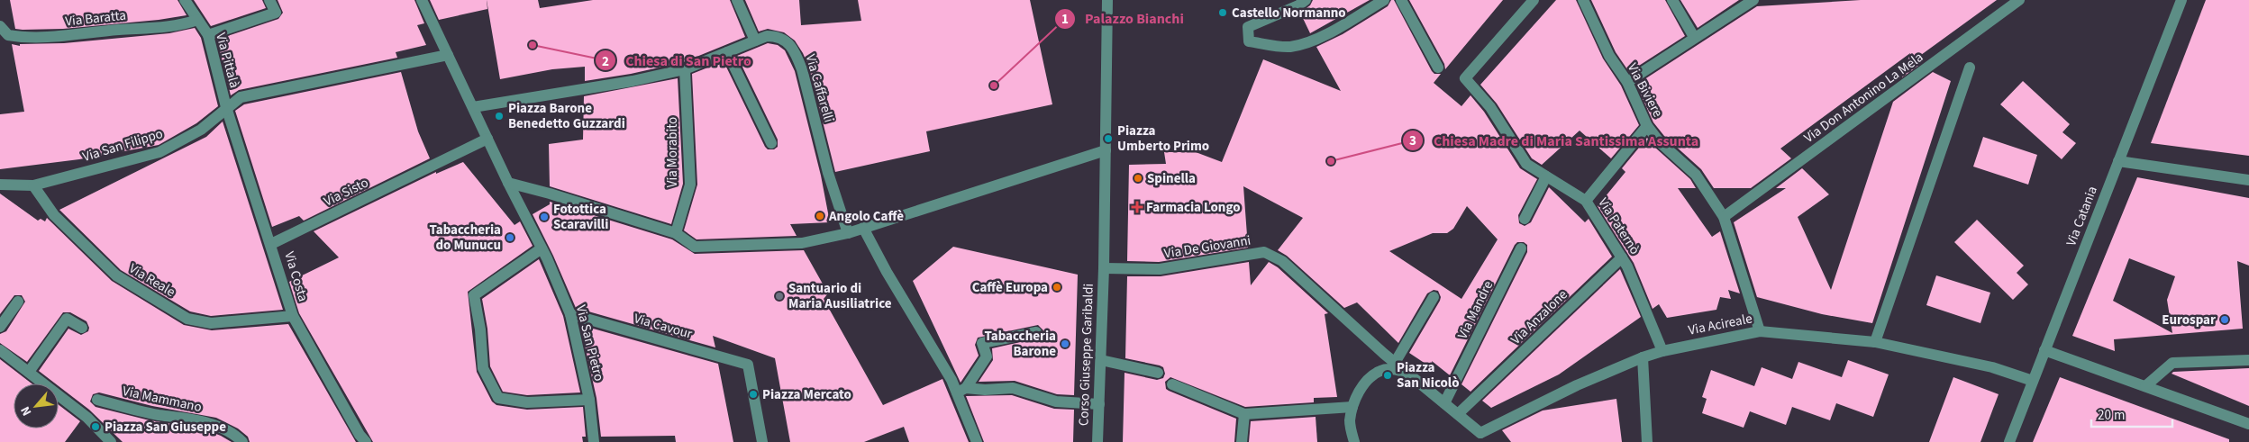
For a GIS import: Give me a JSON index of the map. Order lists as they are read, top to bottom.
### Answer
{
  "streets": {
    "street": [
      "Via Baratta",
      "Via Pittalà",
      "Via Caffarelli",
      "Via Biviere",
      "Via Don Antonino La Mela",
      "Via San Filippo",
      "Via Morabito",
      "Via Sisto",
      "Via Catania",
      "Via Paternò",
      "Via De Giovanni",
      "Via Costa",
      "Via Reale",
      "Via Mandre",
      "Via Anzalone",
      "Via Acireale",
      "Via Cavour",
      "Via San Pietro",
      "Corso Giuseppe Garibaldi",
      "Via Mammano"
    ]
  },
  "crossings": [
    ["Via Baratta", "Via Pittalà"],
    ["Via Pittalà", "Via San Filippo"],
    ["Via Pittalà", "Via Costa"],
    ["Via Caffarelli", "Via Morabito"],
    ["Via Caffarelli", "Via San Pietro"],
    ["Via Biviere", "Via Don Antonino La Mela"],
    ["Via Biviere", "Via Acireale"],
    ["Via San Filippo", "Via Costa"],
    ["Via San Filippo", "Via Reale"],
    ["Via San Filippo", "Via San Pietro"],
    ["Via Sisto", "Via Costa"],
    ["Via Sisto", "Via San Pietro"],
    ["Via Catania", "Via Acireale"],
    ["Via Paternò", "Via Anzalone"],
    ["Via Paternò", "Via Acireale"],
    ["Via De Giovanni", "Via Mandre"],
    ["Via De Giovanni", "Via Anzalone"],
    ["Via De Giovanni", "Via Acireale"],
    ["Via De Giovanni", "Corso Giuseppe Garibaldi"],
    ["Via Costa", "Via Reale"],
    ["Via Cavour", "Via San Pietro"]
  ],
  "places": {
    "other": [
      "Castello Normanno",
      "Chiesa di San Pietro",
      "Palazzo Bianchi",
      "Piazza Barone Benedetto Guzzardi",
      "Piazza Umberto Primo",
      "Chiesa Madre di Maria Santissima Assunta",
      "Spinella",
      "Angolo Caffè",
      "Fotottica Scaravilli",
      "Tabaccheria do Munucu",
      "Caffè Europa",
      "Santuario di Maria Ausiliatrice",
      "Eurospar",
      "Tabaccheria Barone",
      "Piazza San Nicolò",
      "Piazza Mercato",
      "Piazza San Giuseppe"
    ],
    "health": ["Farmacia Longo"]
  },
  "scale_bar": "20 m",
  "north": "bottom left"
}
